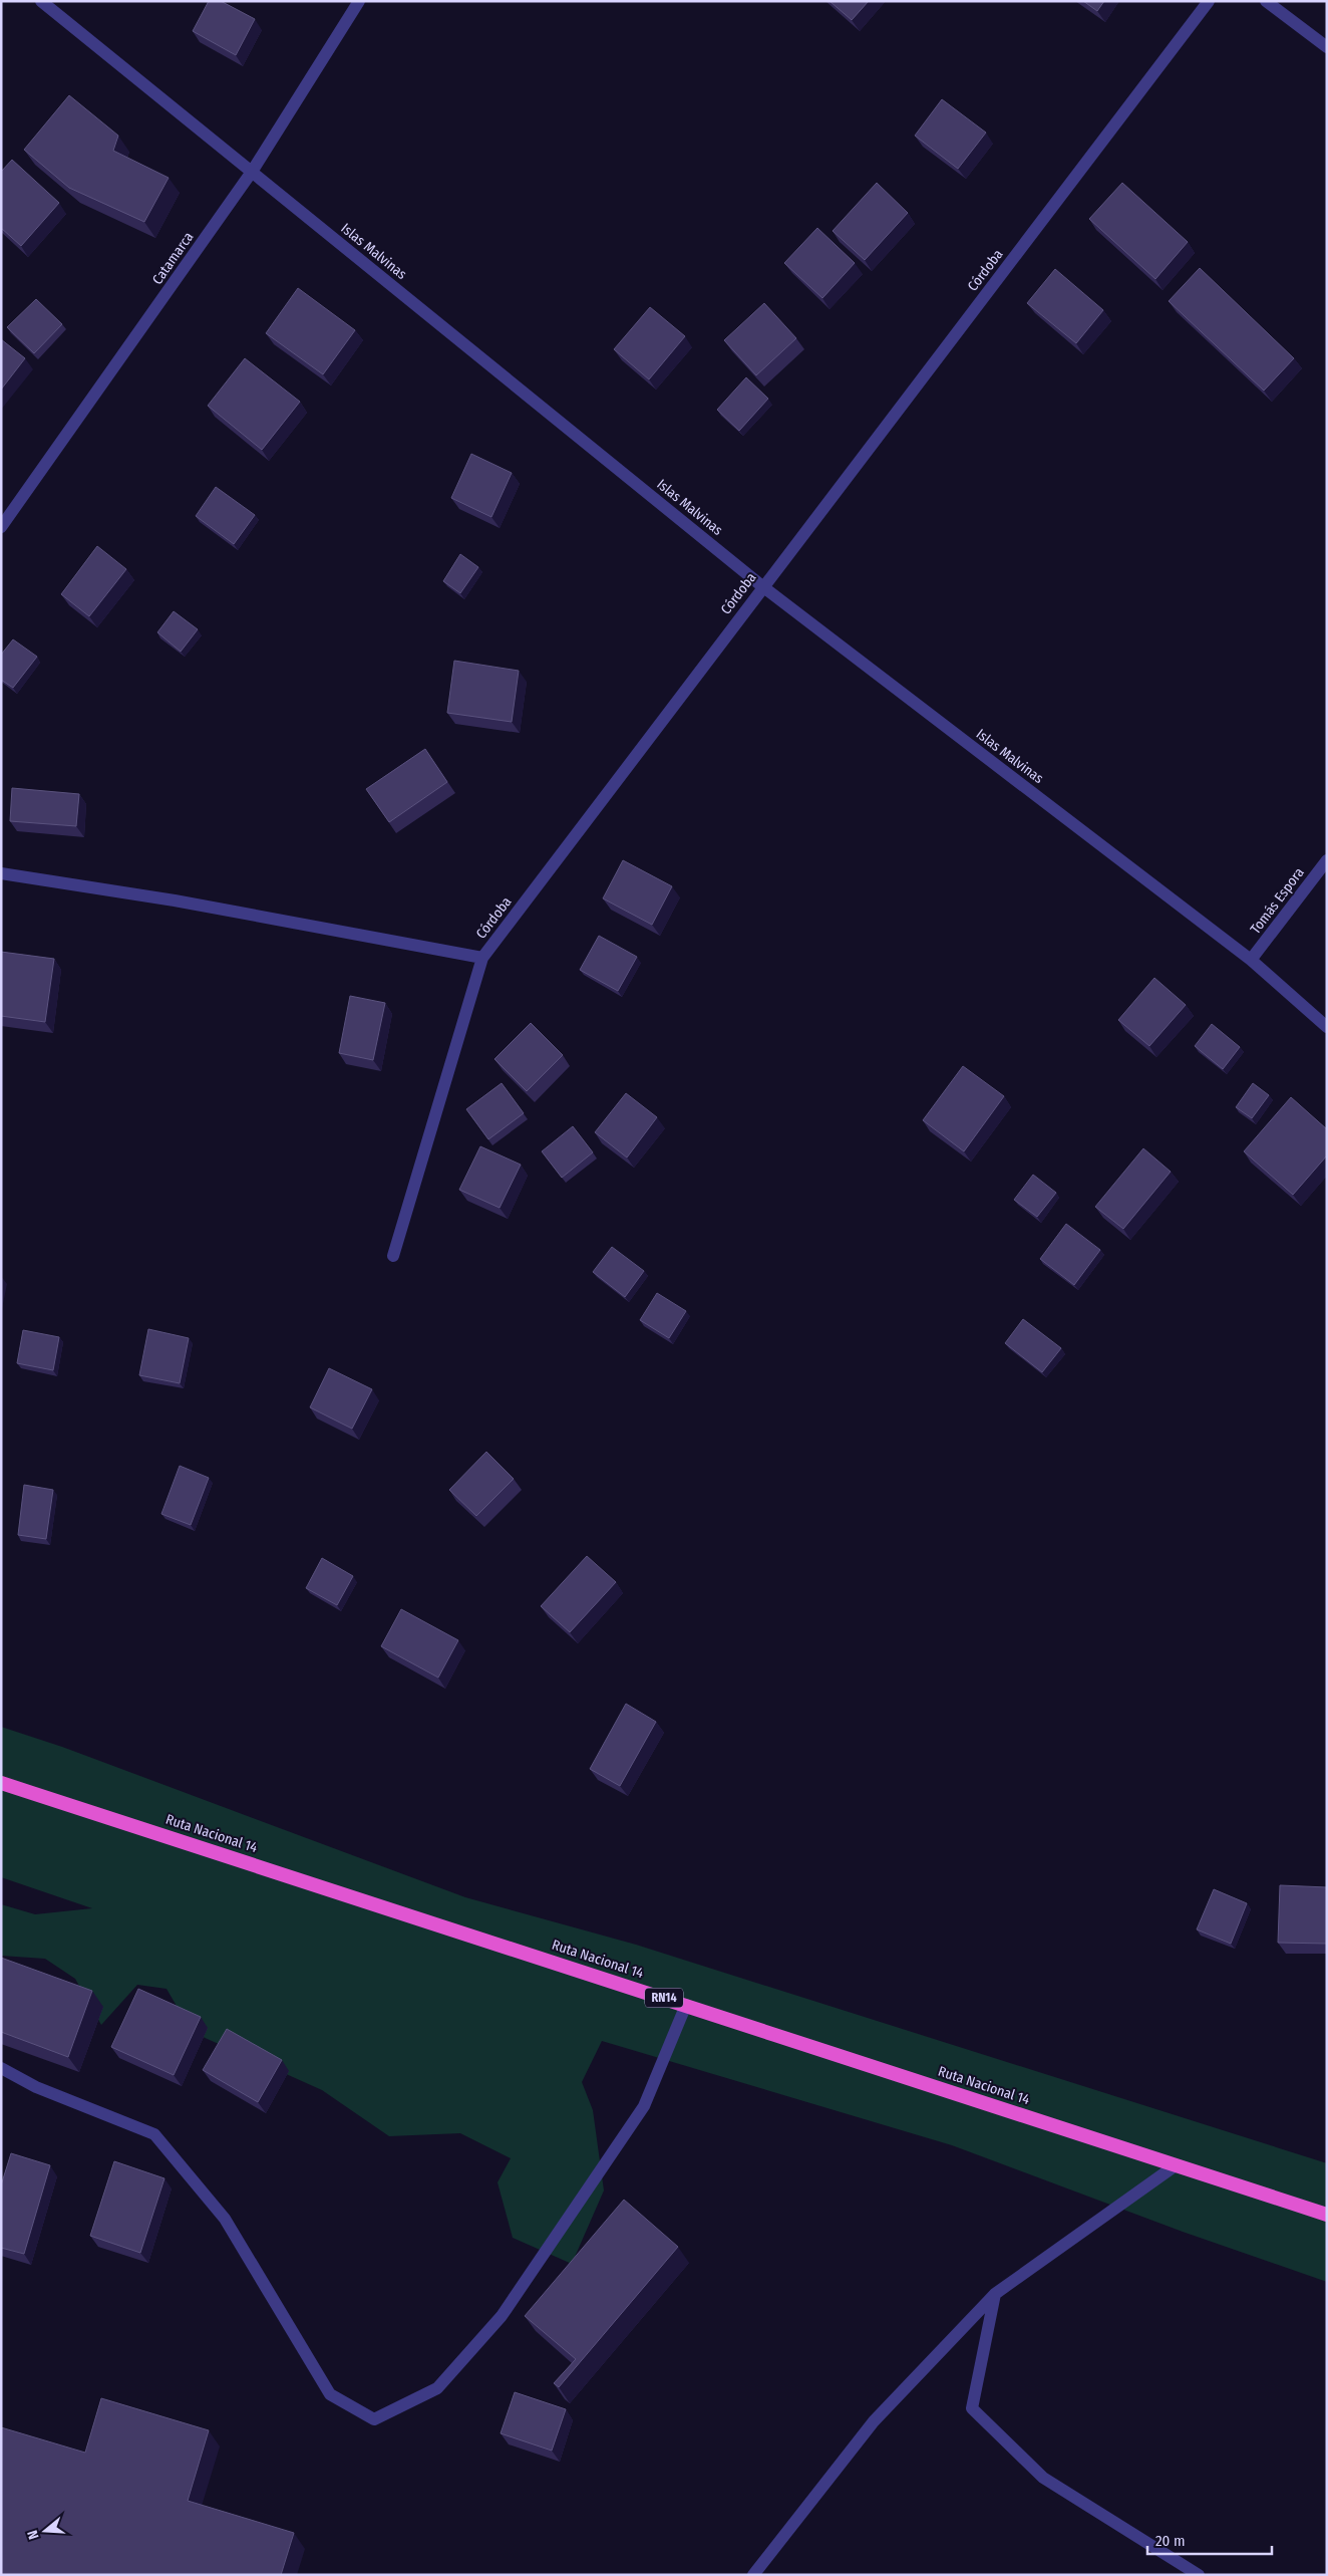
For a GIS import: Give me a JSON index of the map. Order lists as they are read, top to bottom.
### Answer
{
  "streets": {
    "highway": ["Ruta Nacional 14", "RN14"],
    "street": [
      "Islas Malvinas",
      "Catamarca",
      "Córdoba",
      "Tomás Espora"
    ]
  },
  "crossings": [
    ["Islas Malvinas", "Catamarca"],
    ["Islas Malvinas", "Córdoba"],
    ["Islas Malvinas", "Tomás Espora"]
  ],
  "scale_bar": "20 m",
  "north": "left"
}
